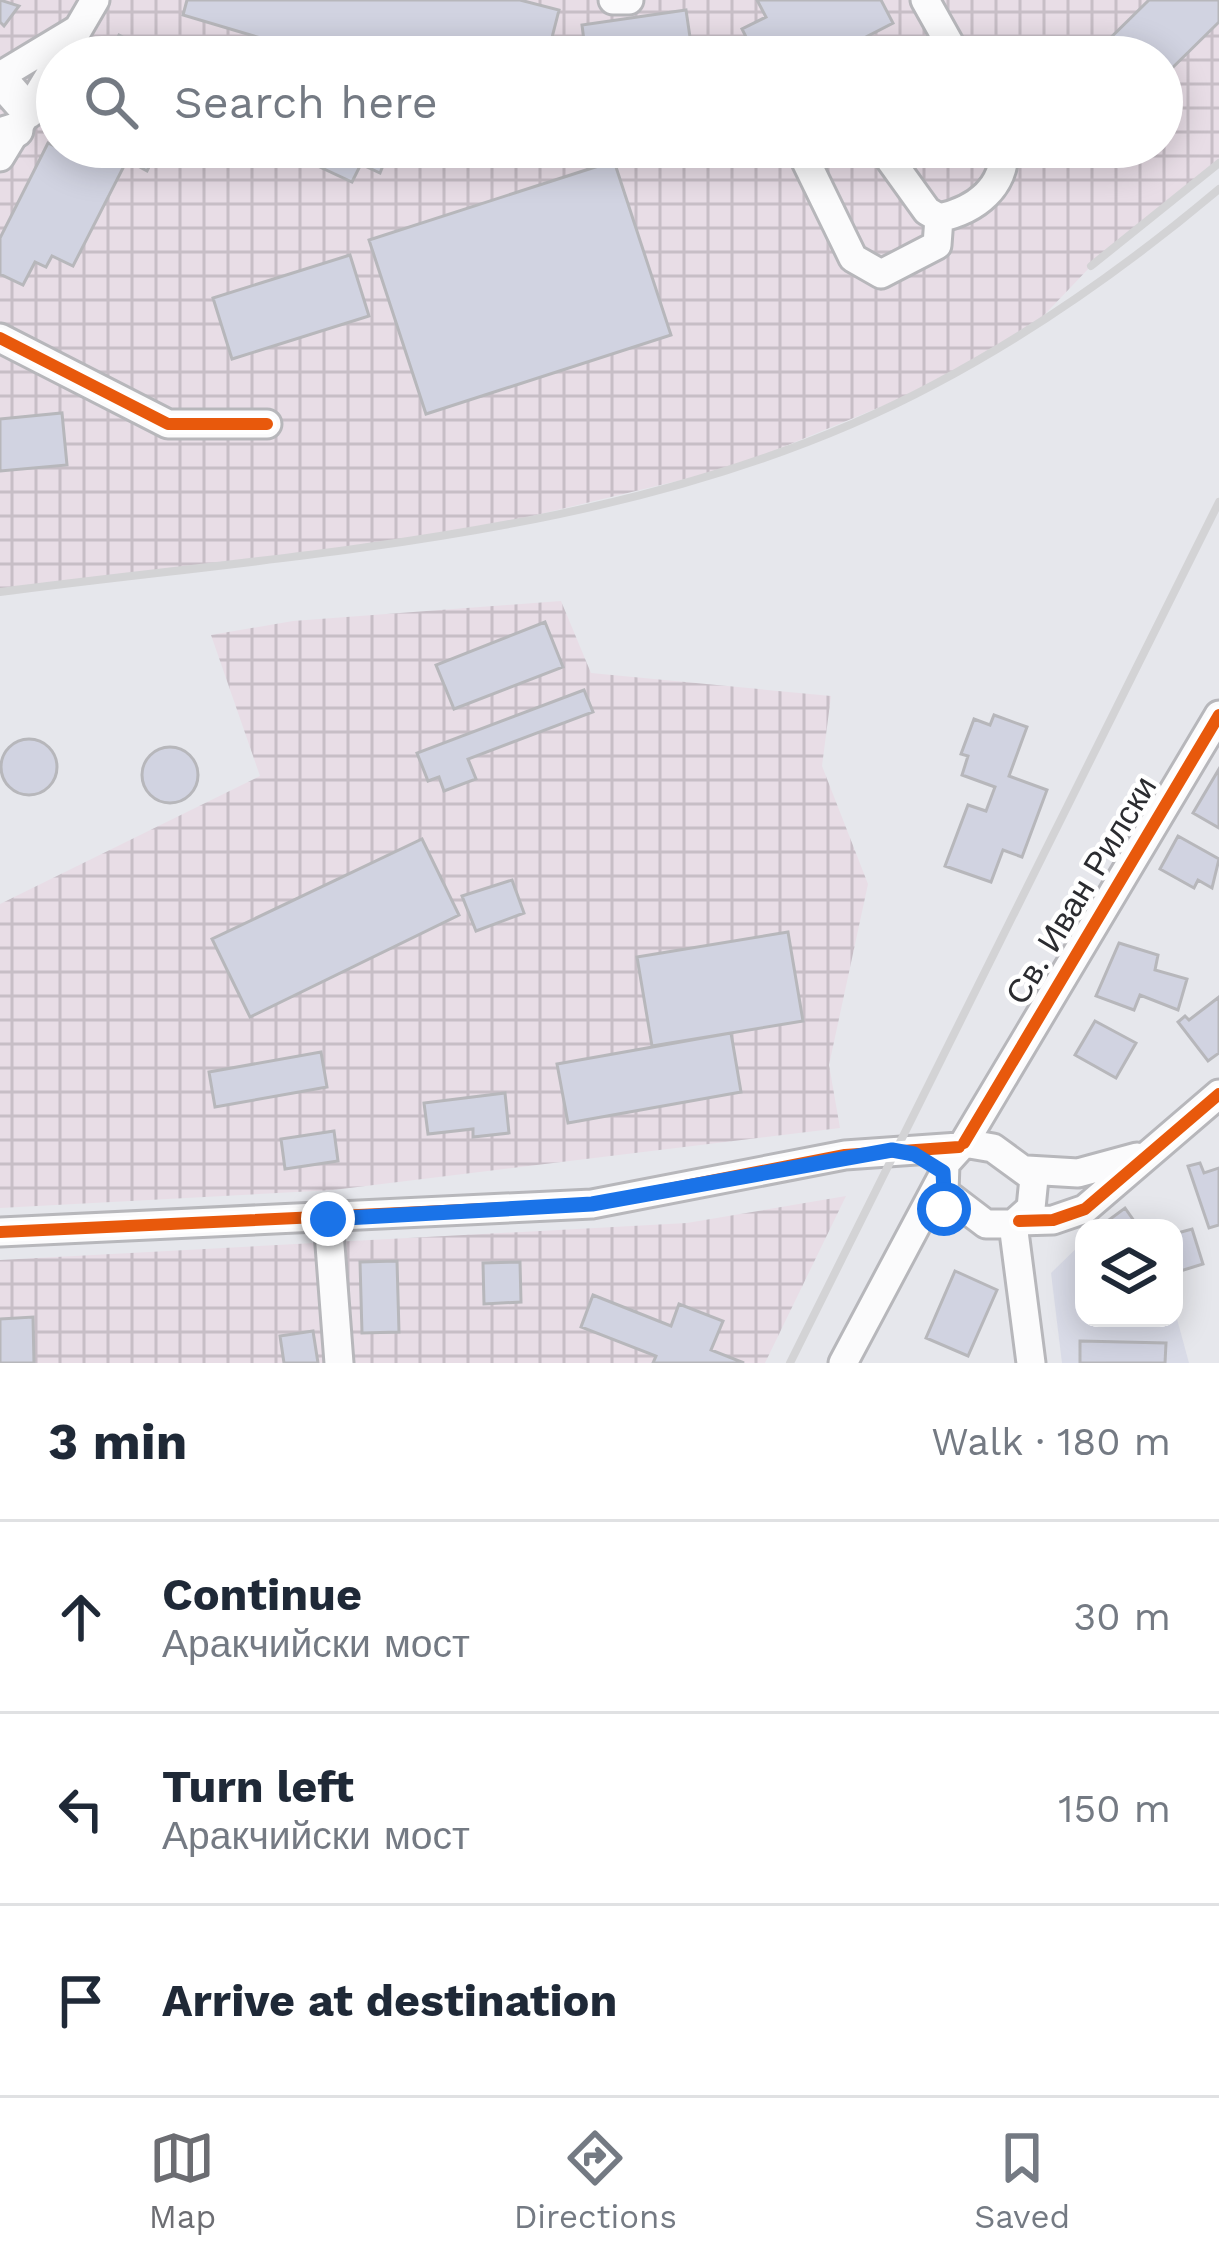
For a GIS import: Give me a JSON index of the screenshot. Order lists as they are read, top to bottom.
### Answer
{
  "streets": {
    "street": ["Св. Иван Рилски"]
  },
  "page": {
    "search": "Search here",
    "heading": ["3 min", "Walk · 180 m"],
    "list": [
      ["Continue", "Аракчийски мост", "30 m"],
      ["Turn left", "Аракчийски мост", "150 m"],
      "Arrive at destination"
    ],
    "nav": ["Map", "Directions", "Saved"]
  }
}
